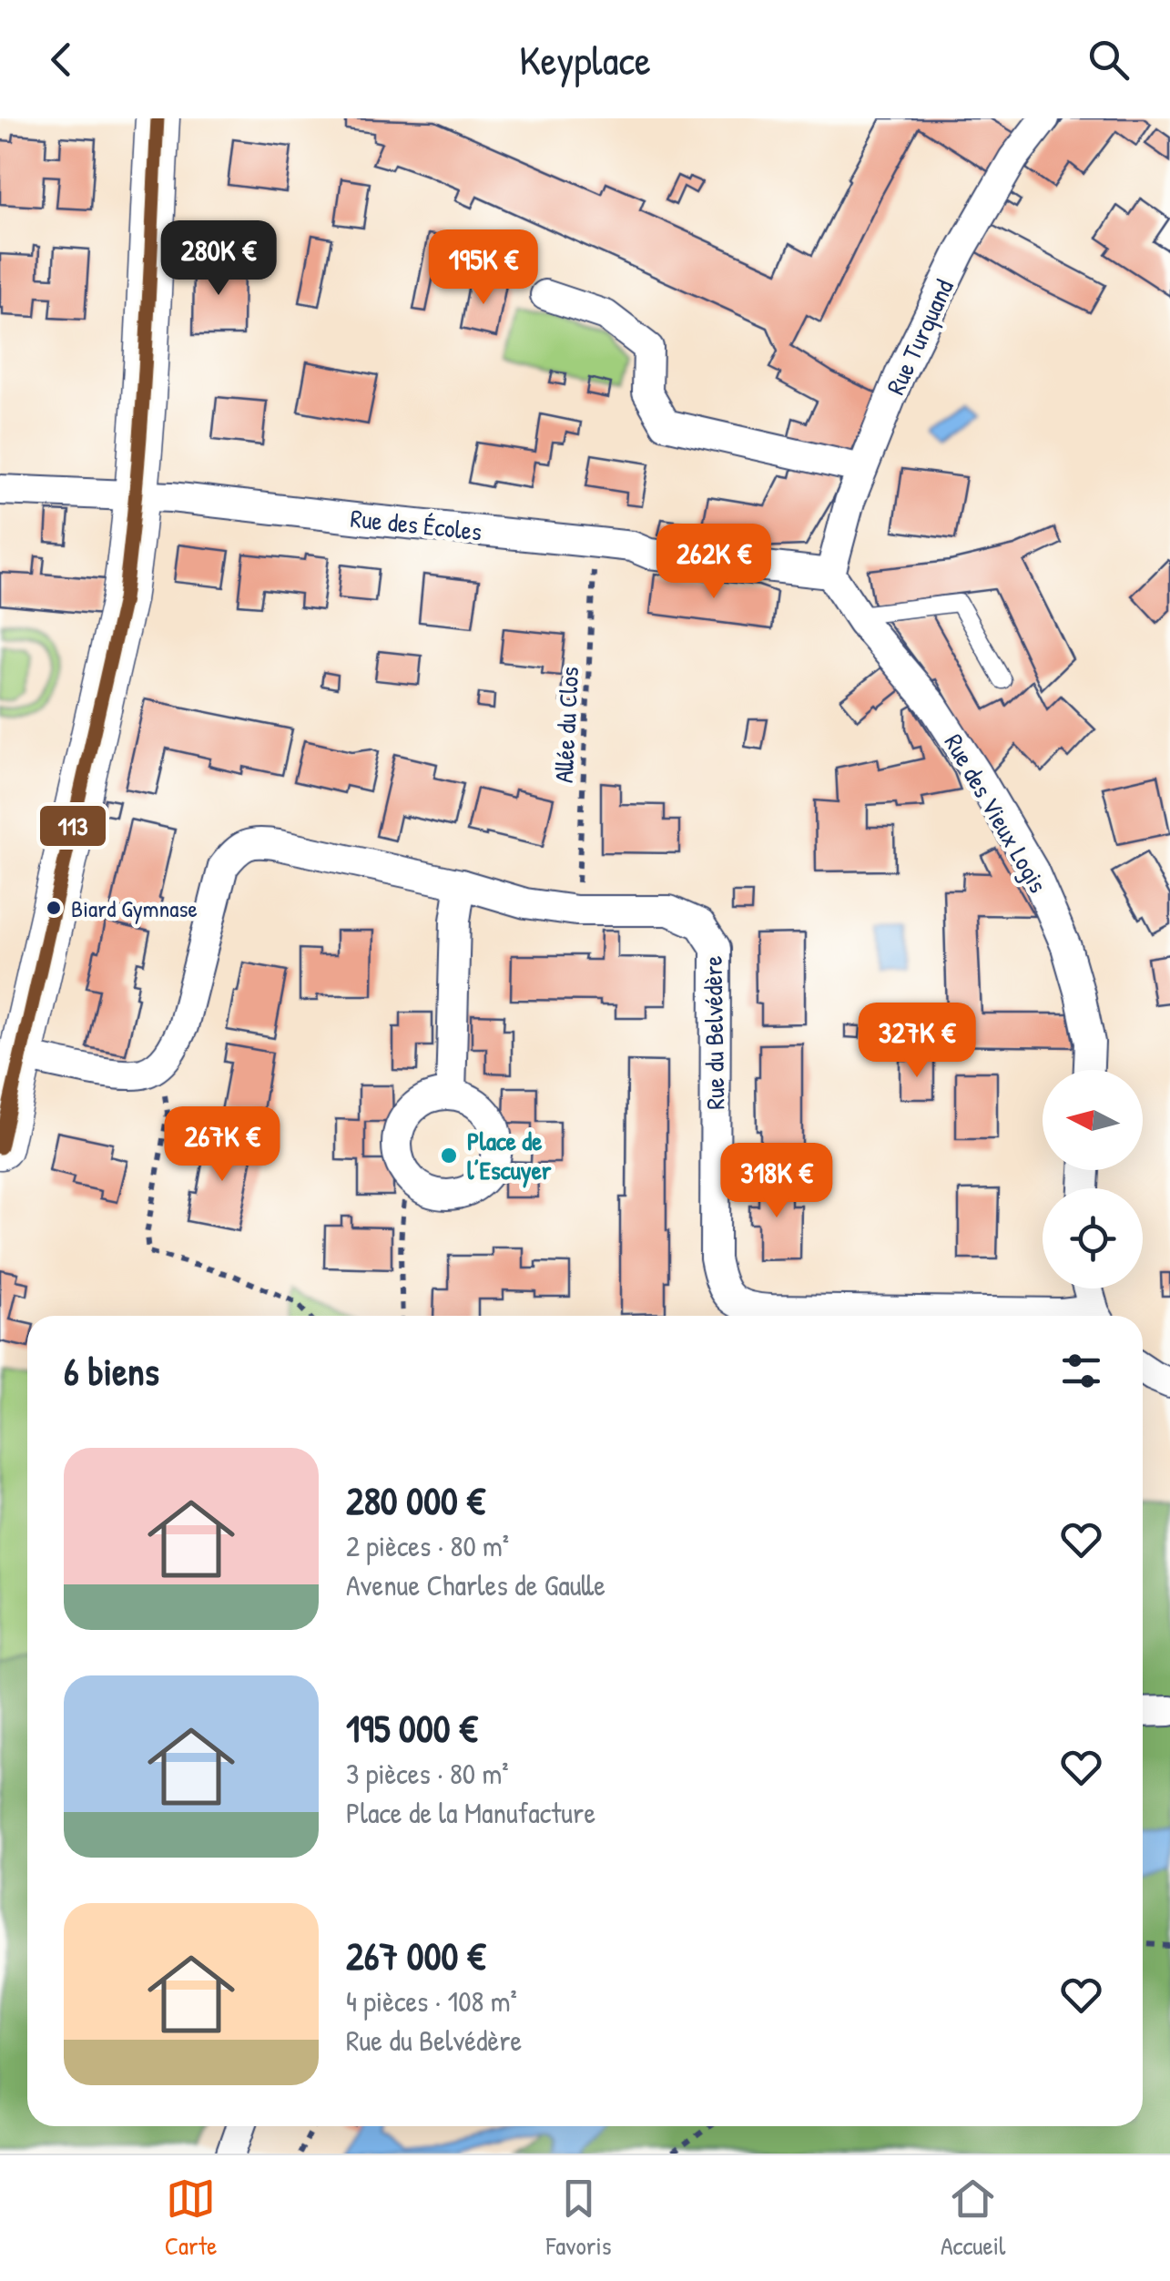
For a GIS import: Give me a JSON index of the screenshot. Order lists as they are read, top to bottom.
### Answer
{
  "streets": {
    "street": [
      "Rue Turquand",
      "Rue des Écoles",
      "Rue des Vieux Logis",
      "Rue du Belvédère"
    ],
    "path": ["Allée du Clos"]
  },
  "crossings": [
    ["Rue Turquand", "Rue des Écoles"],
    ["Rue Turquand", "Rue des Vieux Logis"],
    ["Rue des Écoles", "Allée du Clos"],
    ["Rue des Écoles", "Rue des Vieux Logis"],
    ["Allée du Clos", "Rue du Belvédère"]
  ],
  "places": ["Biard Gymnase", "Place de l’Escuyer"],
  "lines": ["transit line 113"],
  "north": "left",
  "page": {
    "header": "Keyplace",
    "price": [
      "280K €",
      "195K €",
      "262K €",
      "327K €",
      "267K €",
      "318K €"
    ],
    "heading": "6 biens",
    "list": [
      {
        "name": "280 000 €",
        "note": "2 pièces · 80 m² · Avenue Charles de Gaulle"
      },
      {
        "name": "195 000 €",
        "note": "3 pièces · 80 m² · Place de la Manufacture"
      },
      {
        "name": "267 000 €",
        "note": "4 pièces · 108 m² · Rue du Belvédère"
      }
    ],
    "tabs": ["Carte", "Favoris", "Accueil"]
  }
}
